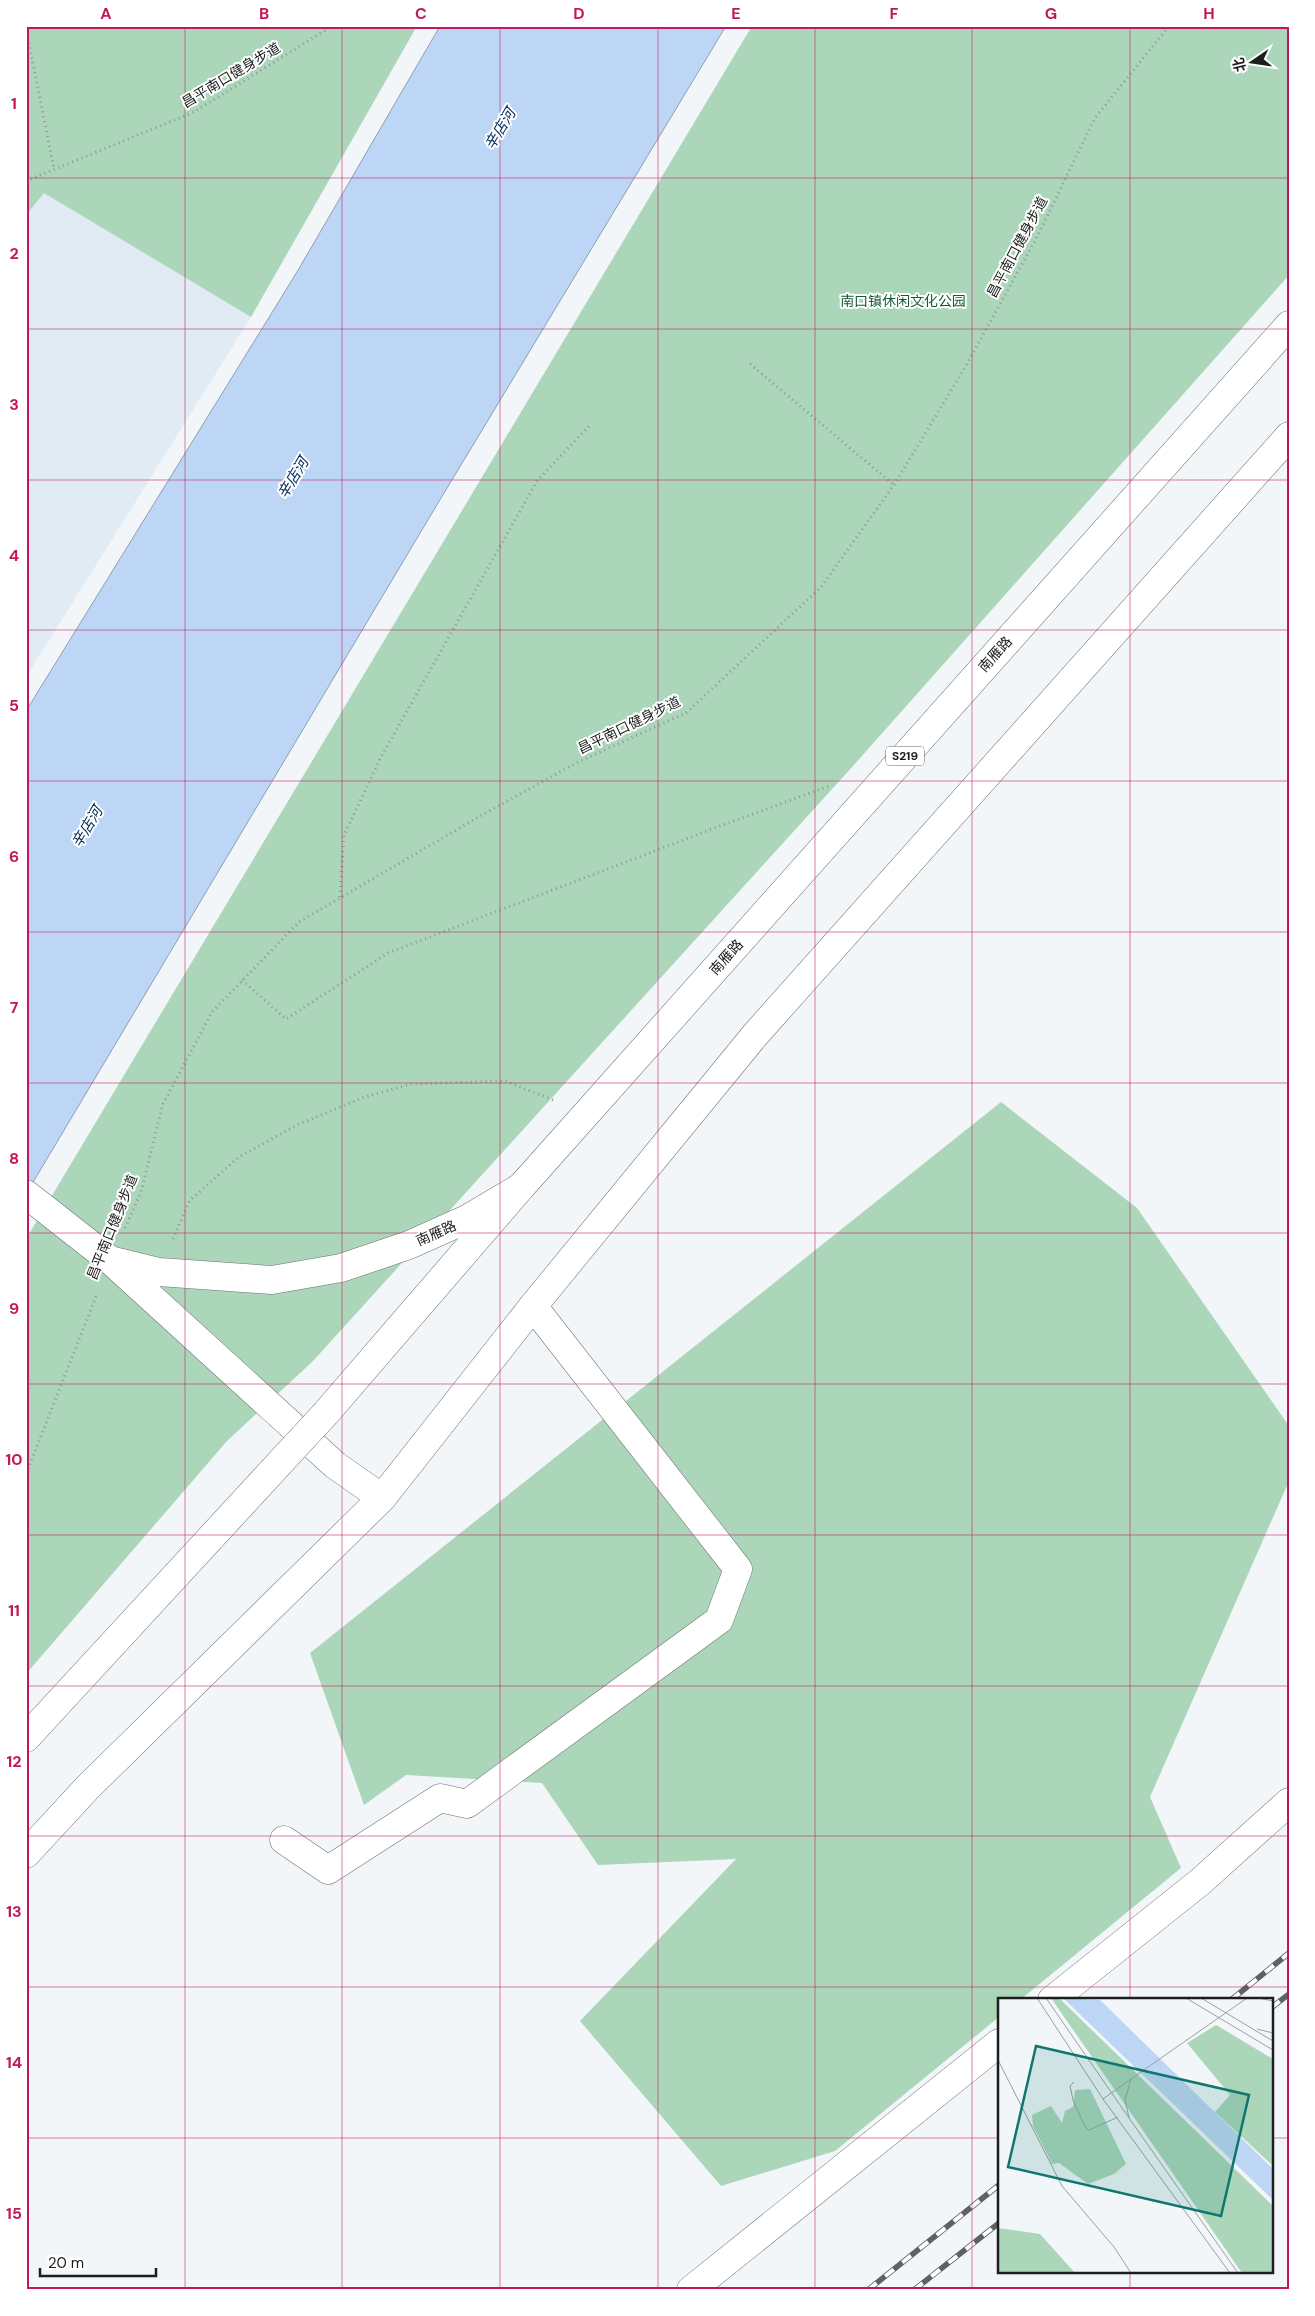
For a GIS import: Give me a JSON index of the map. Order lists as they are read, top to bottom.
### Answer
{
  "streets": {
    "main road": ["南雁路", "S219"],
    "path": ["昌平南口健身步道"]
  },
  "crossings": [
    ["昌平南口健身步道", "南雁路"]
  ],
  "water": ["辛店河"],
  "parks": ["南口镇休闲文化公园"],
  "scale_bar": "20 m",
  "north": "left",
  "grid": {
    "columns": [
      "A",
      "B",
      "C",
      "D",
      "E",
      "F",
      "G",
      "H"
    ],
    "rows": [
      "1",
      "2",
      "3",
      "4",
      "5",
      "6",
      "7",
      "8",
      "9",
      "10",
      "11",
      "12",
      "13",
      "14",
      "15"
    ]
  }
}
